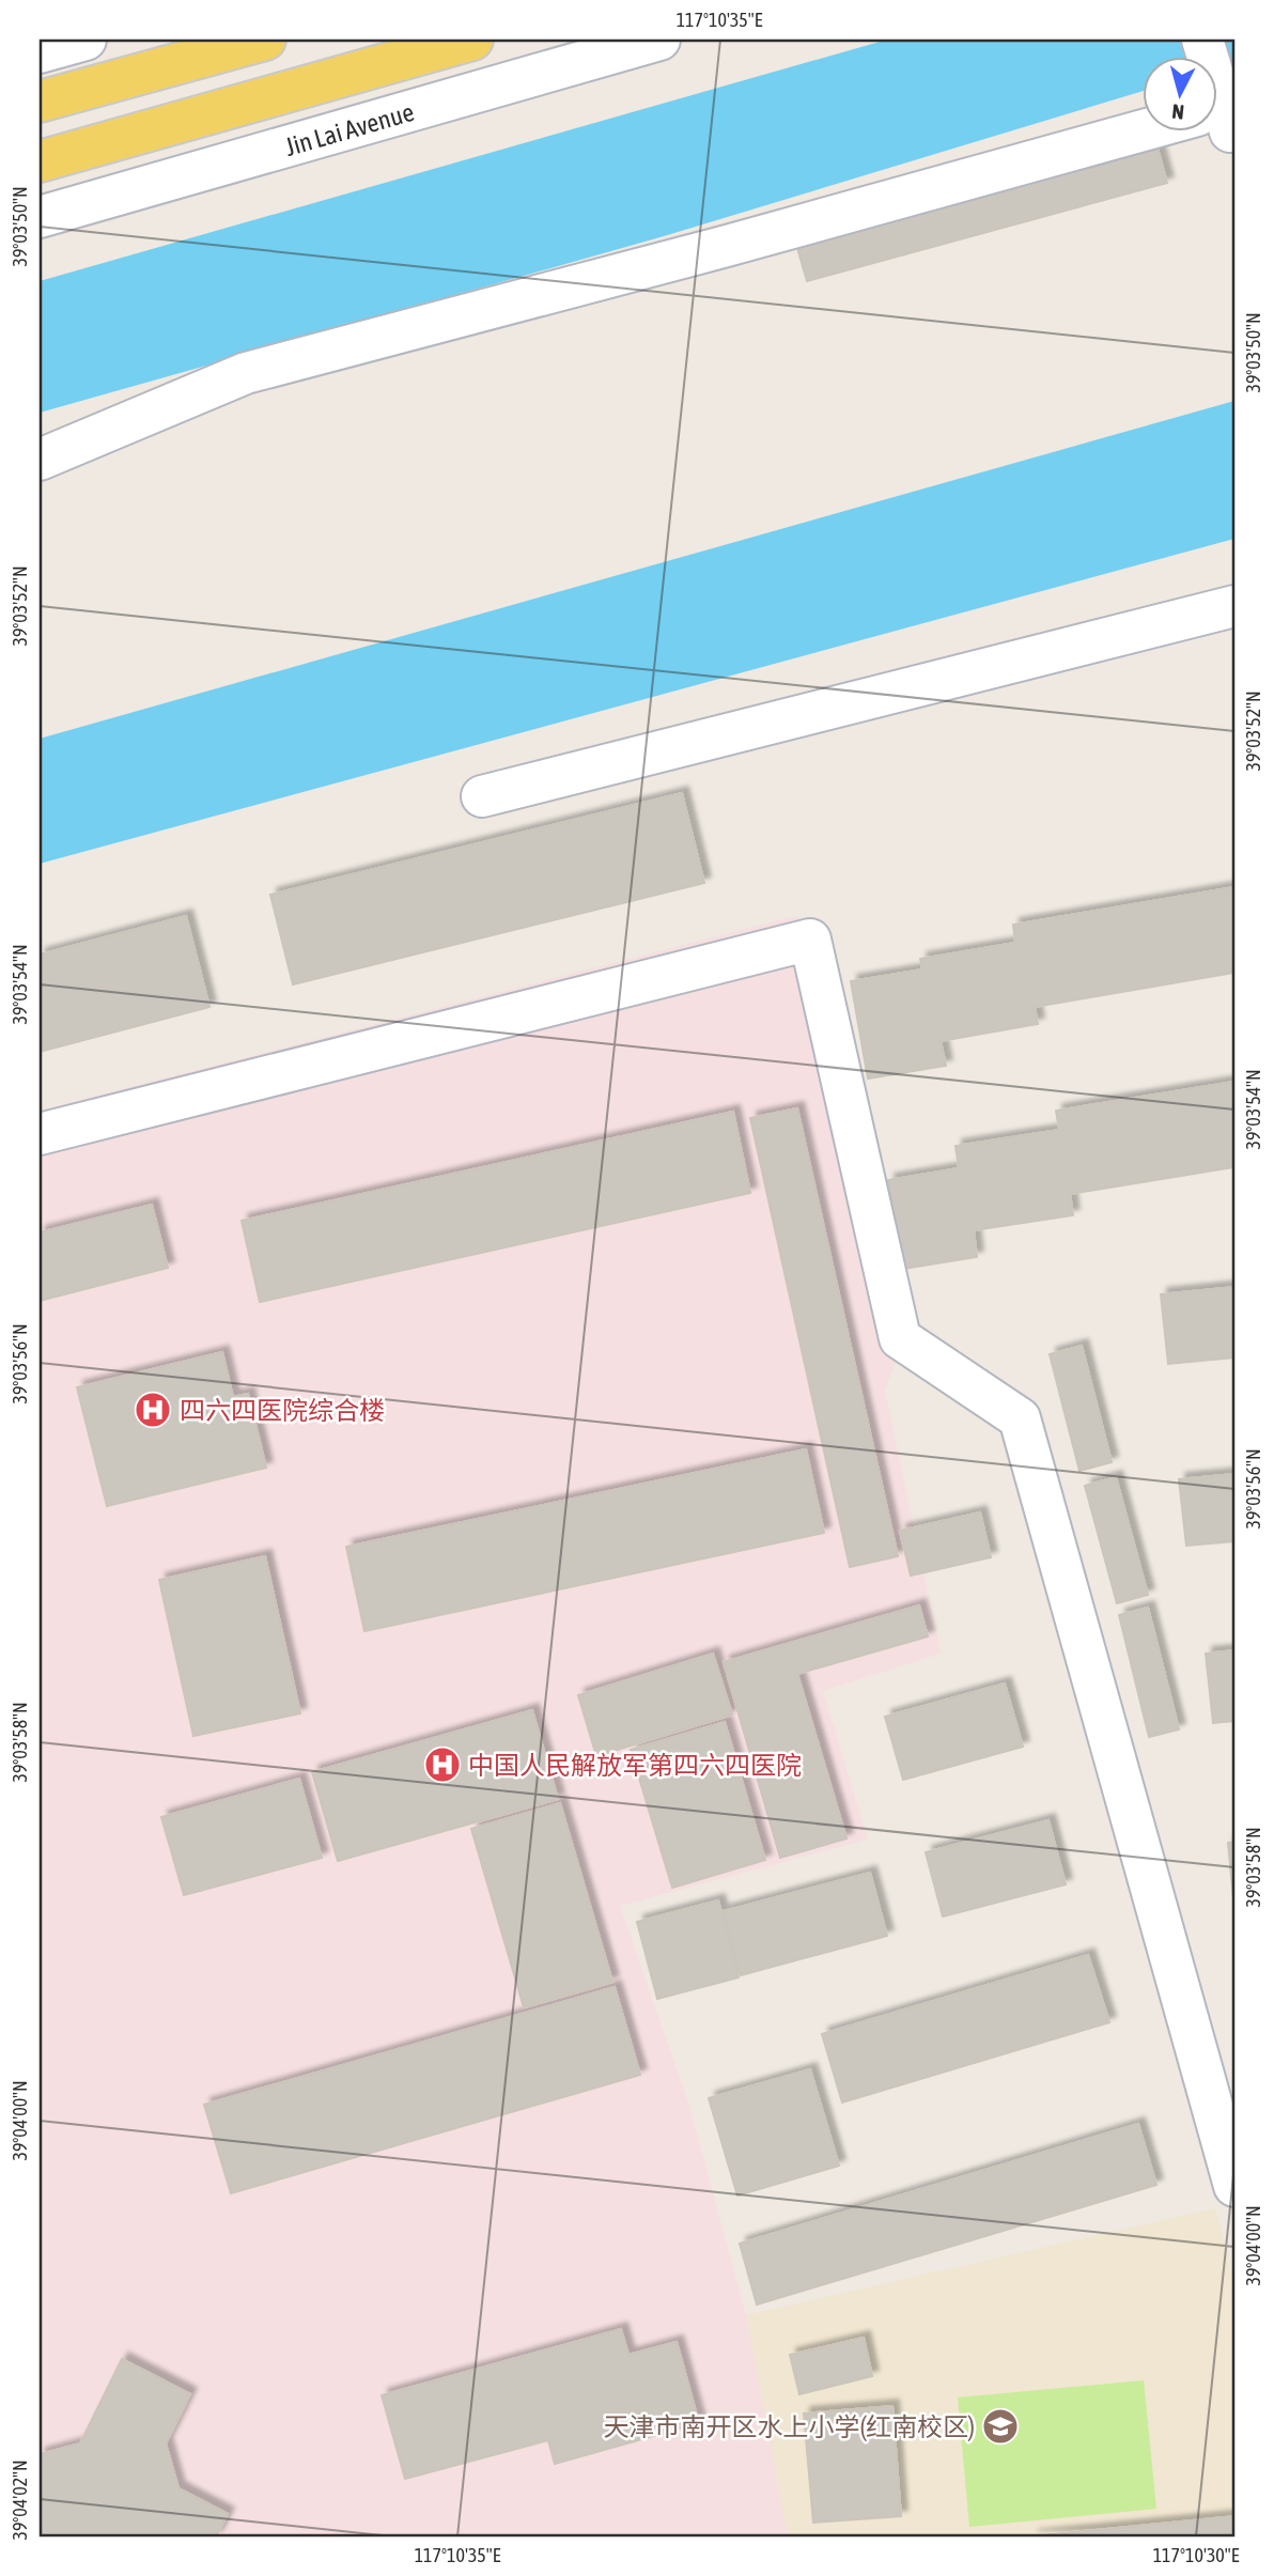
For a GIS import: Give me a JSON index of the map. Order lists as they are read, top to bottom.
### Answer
{
  "streets": {
    "street": ["Jin Lai Avenue"]
  },
  "places": {
    "hospital": ["四六四医院综合楼", "中国人民解放军第四六四医院"],
    "school or university": ["天津市南开区水上小学(红南校区)"]
  },
  "north": "bottom",
  "coordinates": [
    "117°10'35\"E",
    "39°03'50\"N",
    "39°03'52\"N",
    "39°03'54\"N",
    "39°03'56\"N",
    "39°03'58\"N",
    "39°04'00\"N",
    "39°04'02\"N",
    "117°10'30\"E"
  ]
}
